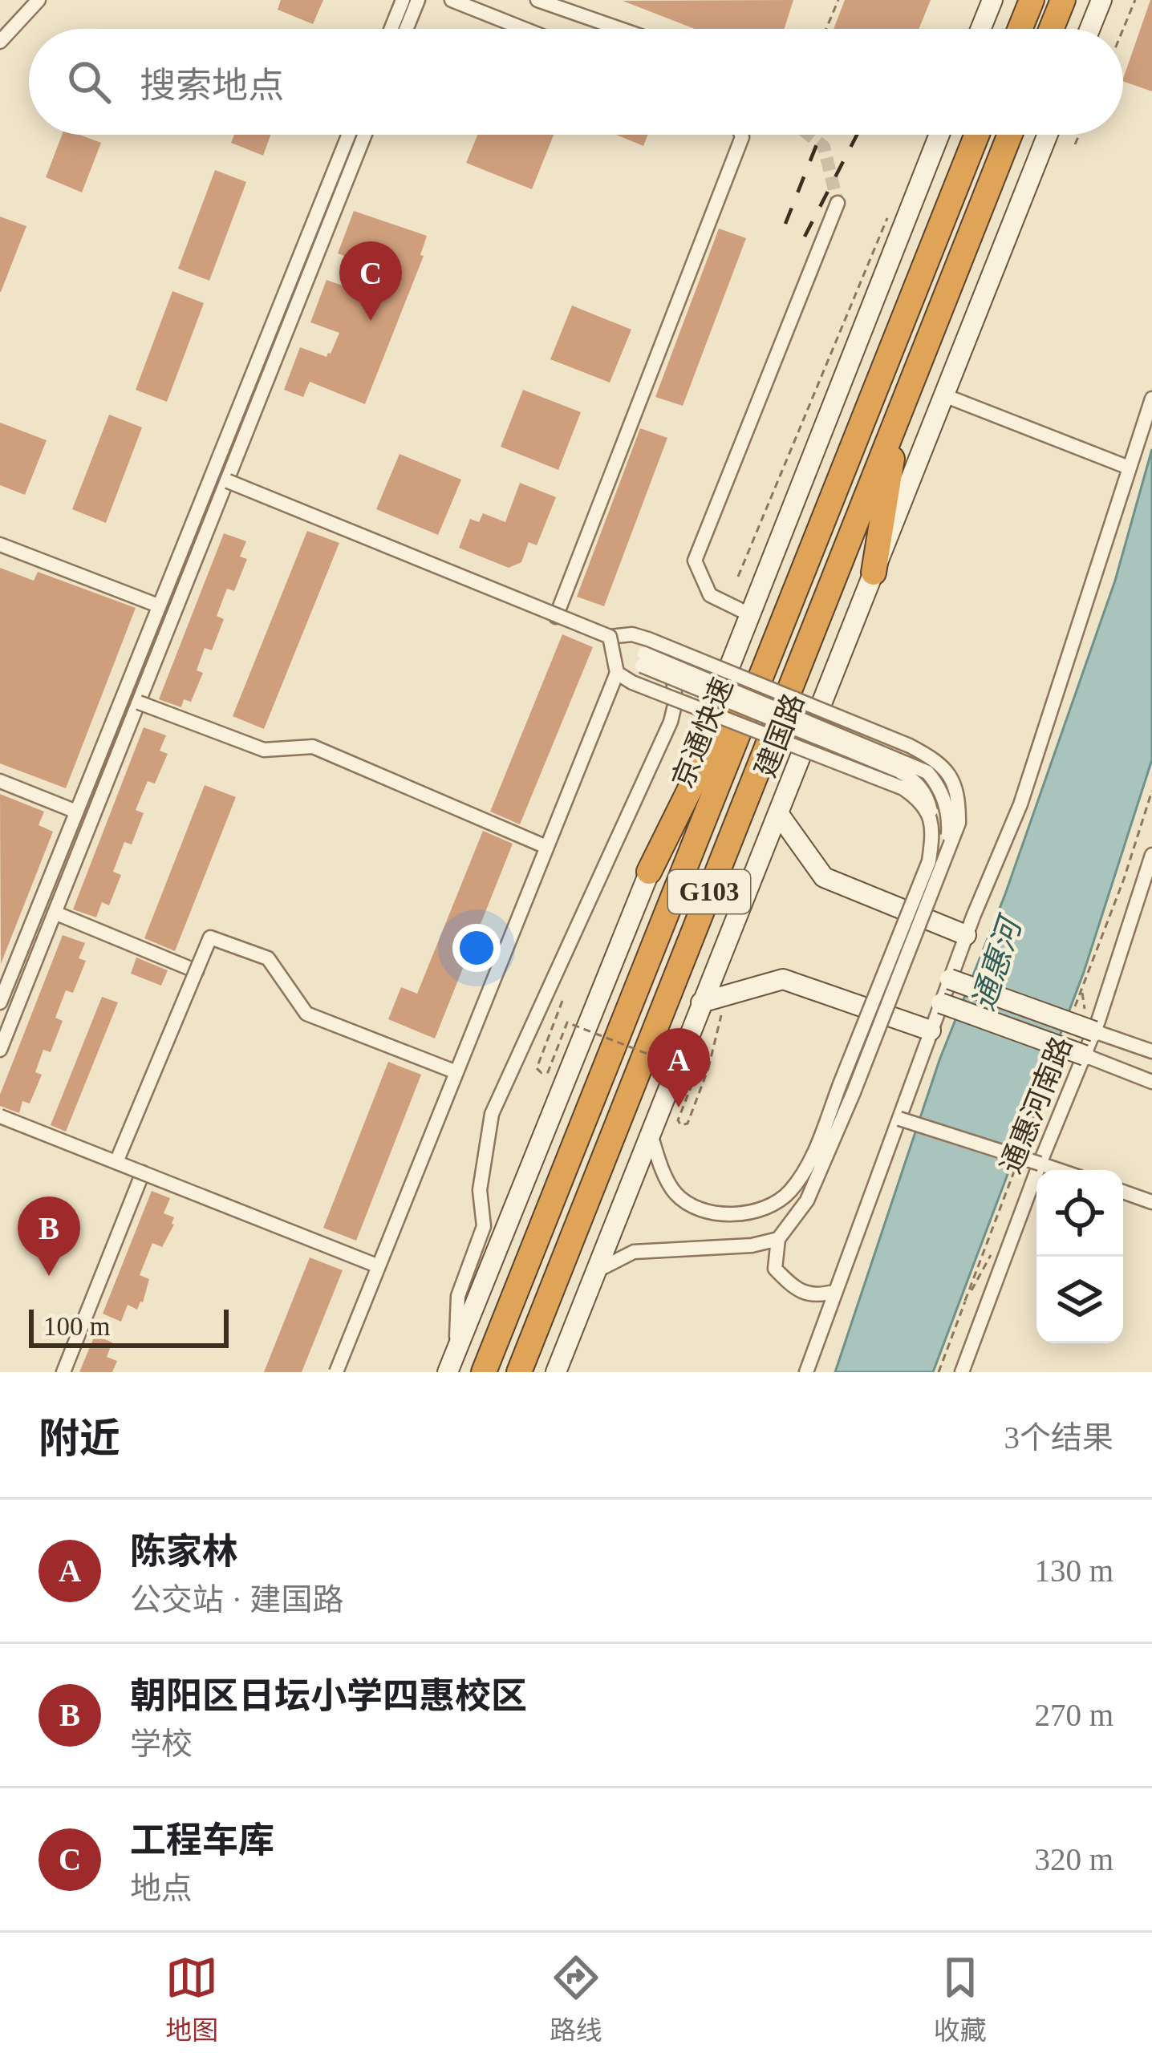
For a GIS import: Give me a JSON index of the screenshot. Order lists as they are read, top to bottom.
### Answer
{
  "streets": {
    "highway": ["京通快速", "G103"],
    "main road": ["建国路"],
    "street": ["通惠河南路"]
  },
  "water": ["通惠河"],
  "scale_bar": "100 m",
  "page": {
    "search": "搜索地点",
    "pins": ["C", "A", "B"],
    "scale": "100 m",
    "heading": ["附近", "3个结果"],
    "list": [
      {
        "mark": "A",
        "name": "陈家林",
        "note": "公交站 · 建国路",
        "value": "130 m"
      },
      {
        "mark": "B",
        "name": "朝阳区日坛小学四惠校区",
        "note": "学校",
        "value": "270 m"
      },
      {
        "mark": "C",
        "name": "工程车库",
        "note": "地点",
        "value": "320 m"
      }
    ],
    "nav": ["地图", "路线", "收藏"]
  }
}
